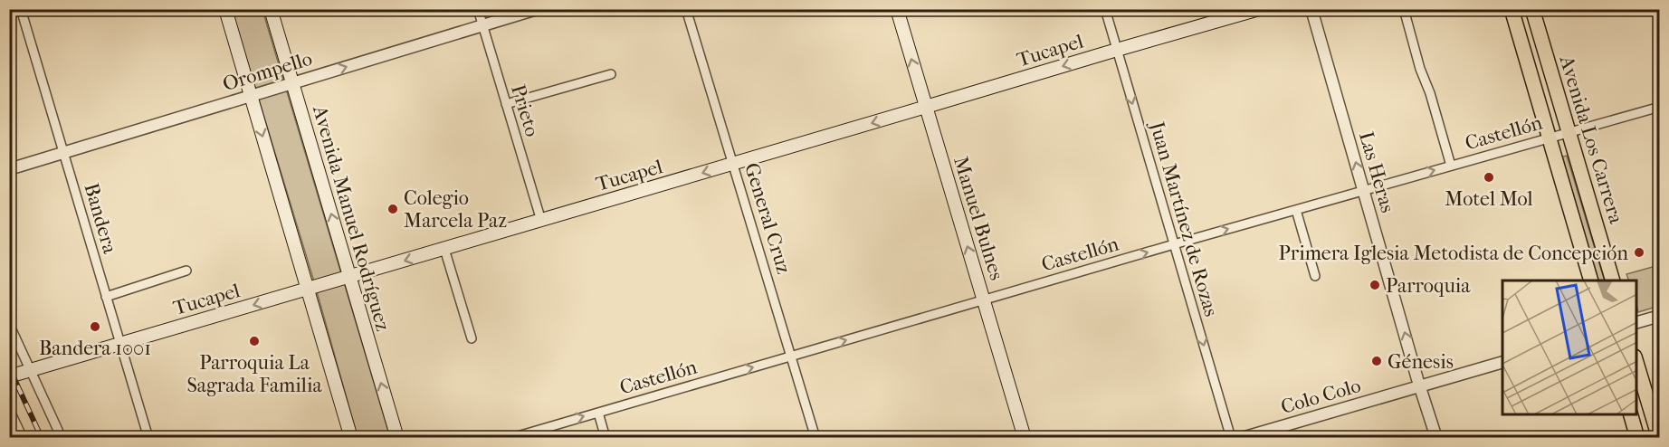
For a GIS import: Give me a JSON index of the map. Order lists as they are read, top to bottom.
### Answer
{
  "streets": {
    "main road": [
      "Tucapel",
      "Avenida Los Carrera",
      "Avenida Manuel Rodríguez",
      "Manuel Bulnes"
    ],
    "street": [
      "Orompello",
      "Prieto",
      "Castellón",
      "Las Heras",
      "Bandera",
      "General Cruz",
      "Juan Martínez de Rozas",
      "Colo Colo"
    ]
  },
  "crossings": [
    ["Tucapel", "Prieto"],
    ["Tucapel", "Bandera"],
    ["Tucapel", "Avenida Manuel Rodríguez"],
    ["Tucapel", "General Cruz"],
    ["Tucapel", "Manuel Bulnes"],
    ["Tucapel", "Juan Martínez de Rozas"],
    ["Orompello", "Prieto"],
    ["Orompello", "Bandera"],
    ["Orompello", "Avenida Manuel Rodríguez"],
    ["Castellón", "Avenida Los Carrera"],
    ["Castellón", "Las Heras"],
    ["Castellón", "General Cruz"],
    ["Castellón", "Manuel Bulnes"],
    ["Castellón", "Juan Martínez de Rozas"],
    ["Las Heras", "Colo Colo"]
  ],
  "one_way": [
    "Tucapel",
    "Orompello",
    "Castellón",
    "Manuel Bulnes",
    "Juan Martínez de Rozas"
  ],
  "places": [
    "Motel Mol",
    "Colegio Marcela Paz",
    "Primera Iglesia Metodista de Concepción",
    "Parroquia",
    "Bandera 1001",
    "Parroquia La Sagrada Familia",
    "Génesis"
  ]
}
